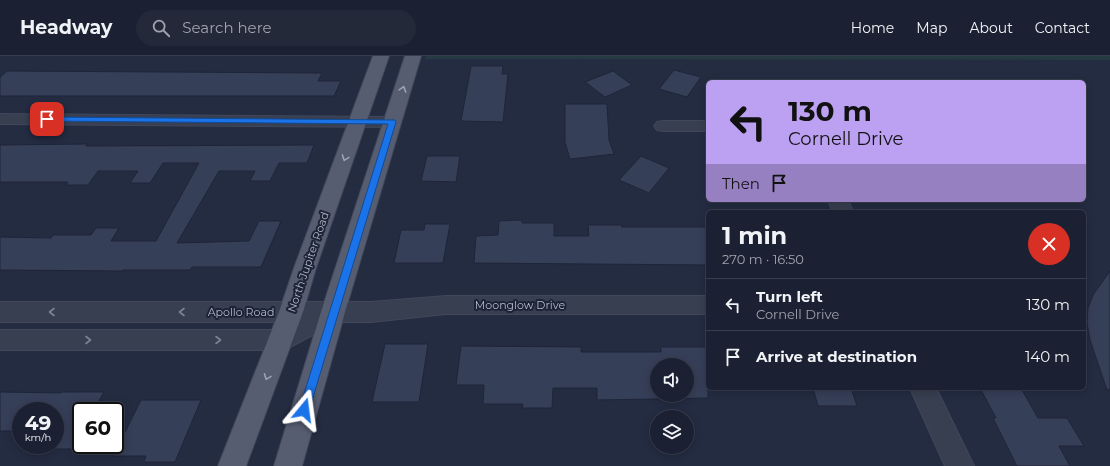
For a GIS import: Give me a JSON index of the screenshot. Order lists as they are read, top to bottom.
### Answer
{
  "streets": {
    "main road": ["North Jupiter Road"],
    "street": ["Moonglow Drive", "Apollo Road"]
  },
  "crossings": [
    ["North Jupiter Road", "Apollo Road"],
    ["Moonglow Drive", "Apollo Road"]
  ],
  "page": {
    "header": "Headway",
    "search": "Search here",
    "nav": [
      "Home",
      "Map",
      "About",
      "Contact"
    ],
    "turn": ["130 m", "Cornell Drive"],
    "then": "Then",
    "heading": ["1 min", "270 m · 16:50"],
    "list": [
      {
        "name": "Turn left",
        "note": "Cornell Drive",
        "value": "130 m"
      },
      {
        "name": "Arrive at destination",
        "value": "140 m"
      }
    ],
    "speed": "49 km/h",
    "limit": "60"
  }
}
